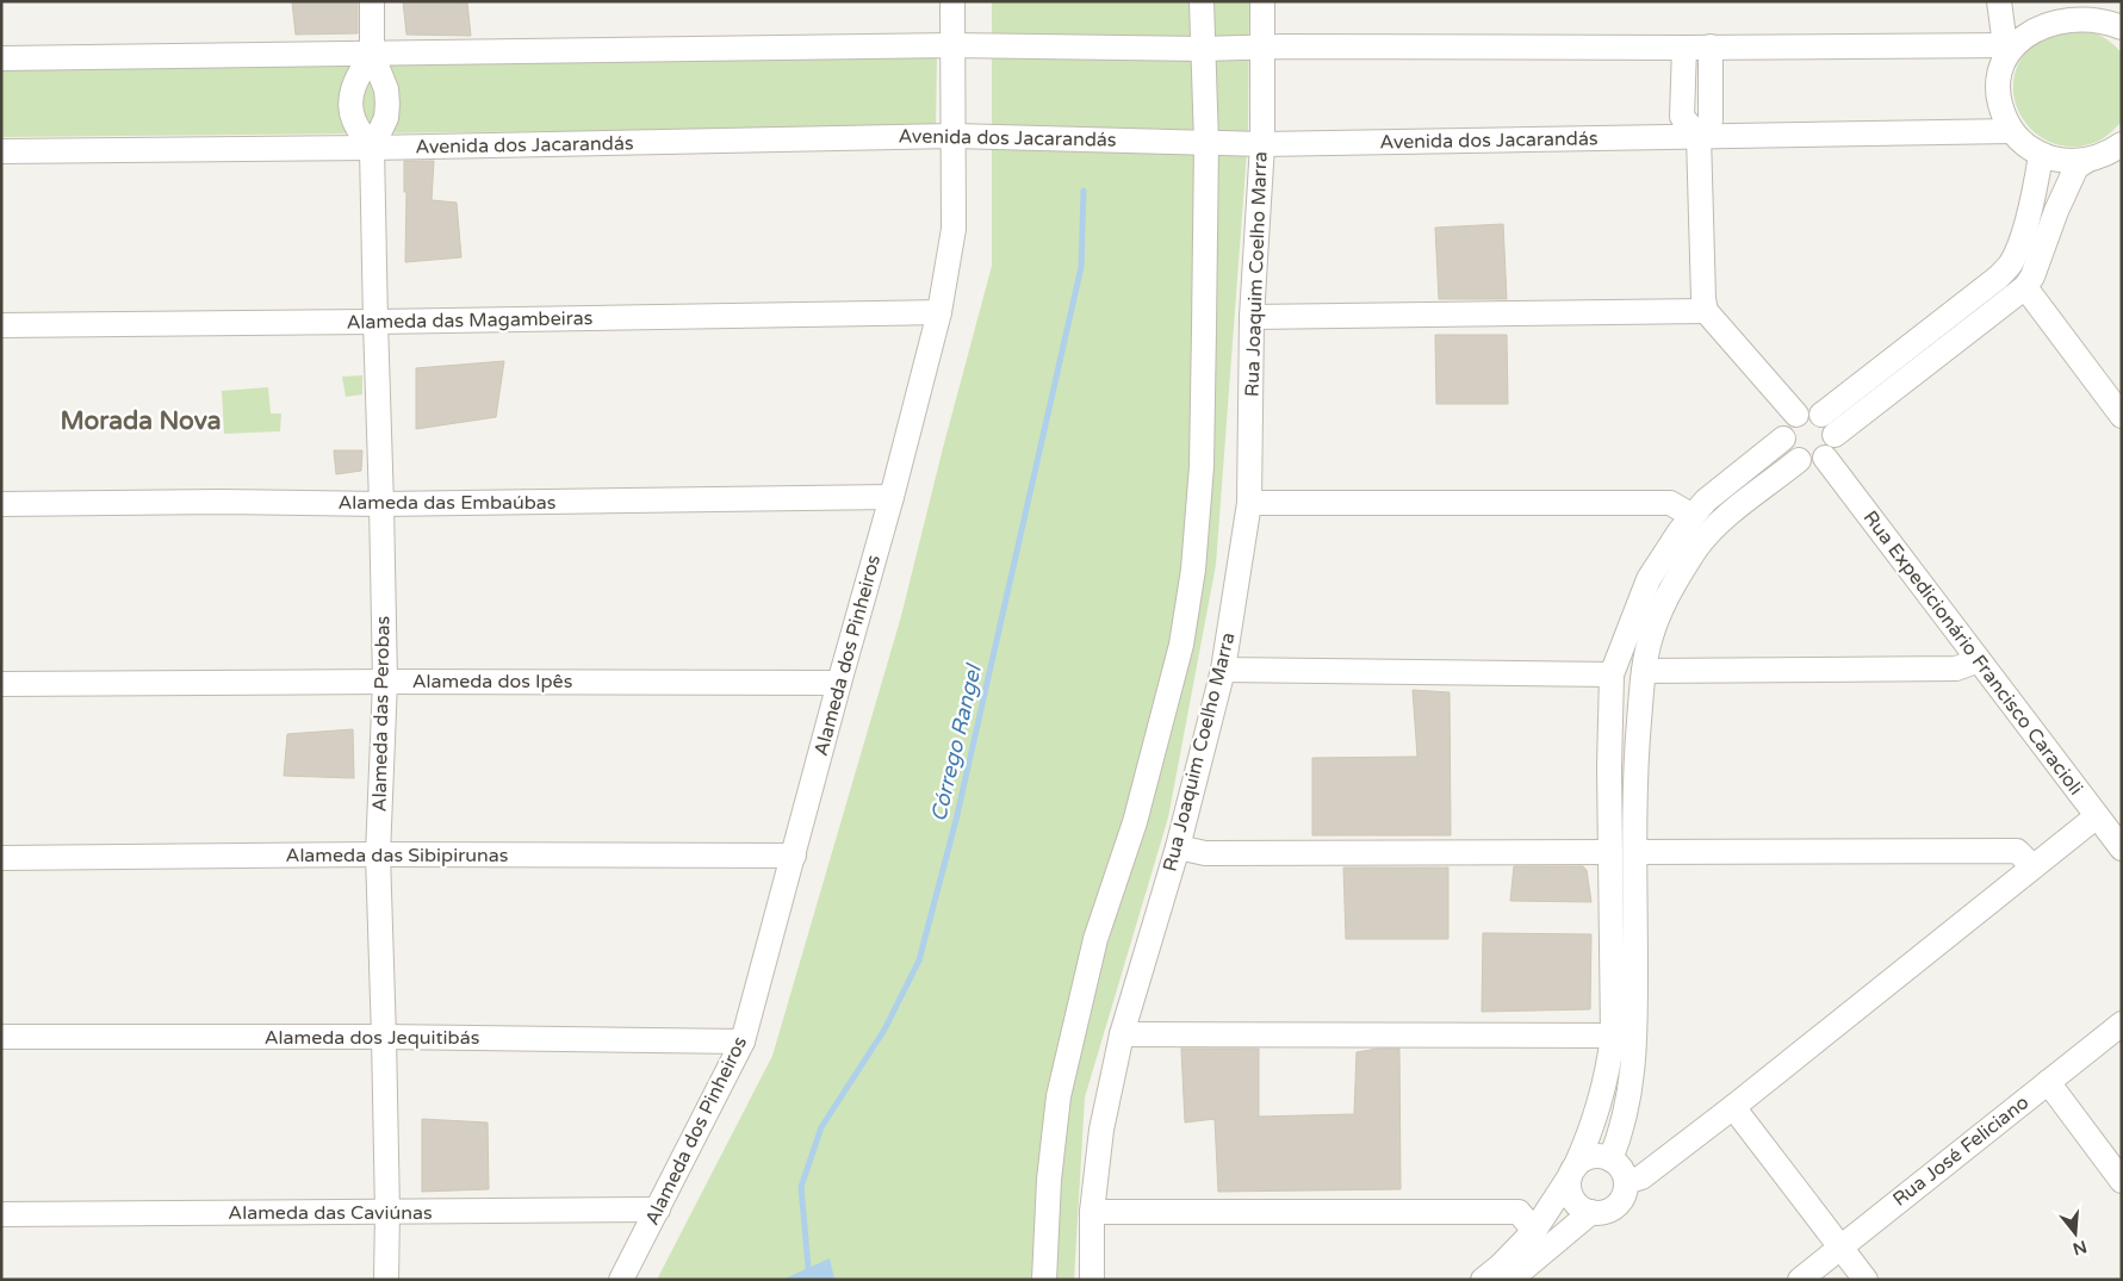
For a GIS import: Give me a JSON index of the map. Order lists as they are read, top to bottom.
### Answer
{
  "streets": {
    "street": [
      "Avenida dos Jacarandás",
      "Rua Joaquim Coelho Marra",
      "Alameda das Magambeiras",
      "Alameda das Embaúbas",
      "Rua Expedicionário Francisco Caracioli",
      "Alameda dos Pinheiros",
      "Alameda dos Ipês",
      "Alameda das Perobas",
      "Alameda das Sibipirunas",
      "Alameda dos Jequitibás",
      "Rua José Feliciano",
      "Alameda das Caviúnas"
    ]
  },
  "crossings": [
    ["Avenida dos Jacarandás", "Rua Joaquim Coelho Marra"],
    ["Avenida dos Jacarandás", "Alameda dos Pinheiros"],
    ["Avenida dos Jacarandás", "Alameda das Perobas"],
    ["Alameda das Magambeiras", "Alameda dos Pinheiros"],
    ["Alameda das Magambeiras", "Alameda das Perobas"],
    ["Alameda das Embaúbas", "Alameda dos Pinheiros"],
    ["Alameda das Embaúbas", "Alameda das Perobas"],
    ["Alameda dos Pinheiros", "Alameda dos Ipês"],
    ["Alameda dos Pinheiros", "Alameda das Sibipirunas"],
    ["Alameda dos Pinheiros", "Alameda dos Jequitibás"],
    ["Alameda dos Pinheiros", "Alameda das Caviúnas"],
    ["Alameda dos Ipês", "Alameda das Perobas"],
    ["Alameda das Perobas", "Alameda das Sibipirunas"],
    ["Alameda das Perobas", "Alameda dos Jequitibás"],
    ["Alameda das Perobas", "Alameda das Caviúnas"]
  ],
  "districts": ["Morada Nova"],
  "water": ["Córrego Rangel"],
  "north": "bottom"
}
